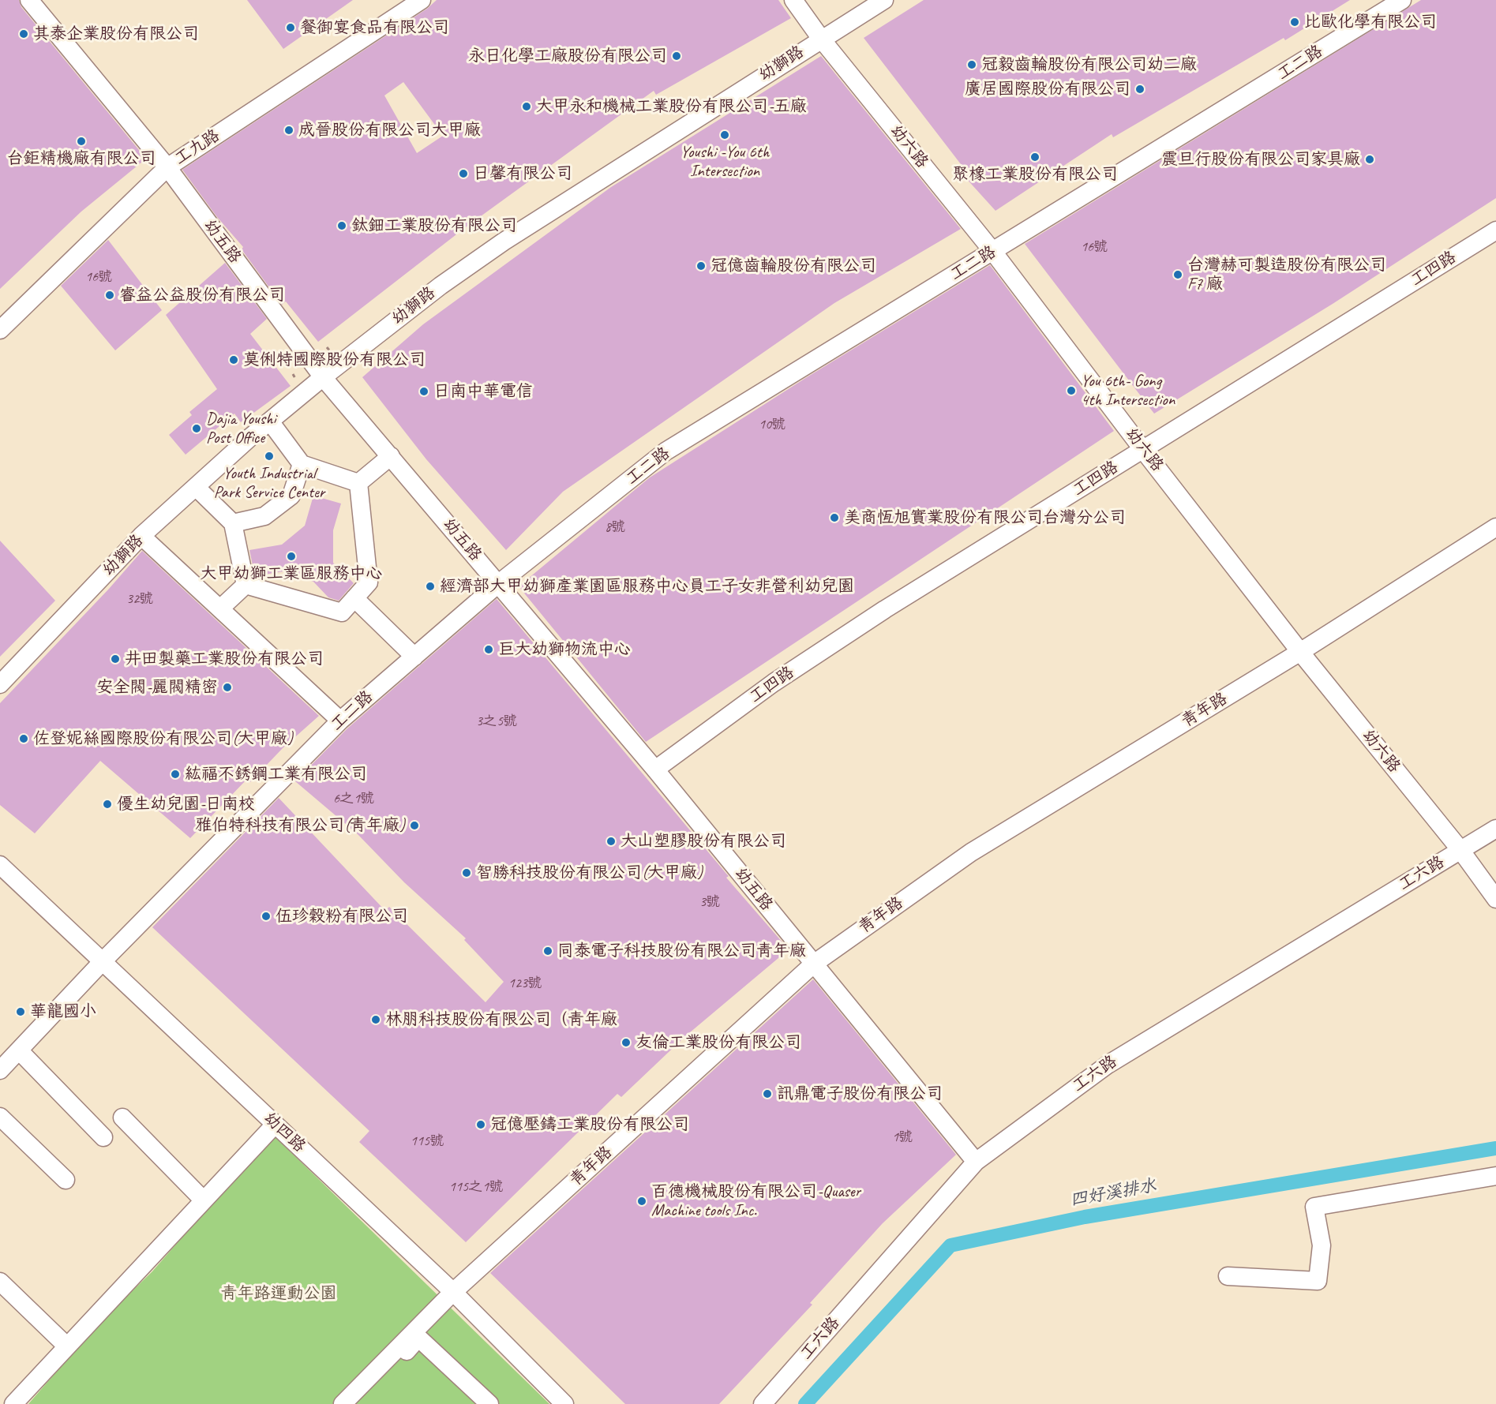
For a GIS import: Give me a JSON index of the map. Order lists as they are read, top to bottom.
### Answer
{
  "streets": {
    "street": [
      "工二路",
      "幼獅路",
      "幼六路",
      "工九路",
      "幼五路",
      "工四路",
      "青年路",
      "工六路",
      "幼四路"
    ]
  },
  "crossings": [
    ["工二路", "幼六路"],
    ["工二路", "幼五路"],
    ["工二路", "幼四路"],
    ["幼獅路", "幼六路"],
    ["幼獅路", "幼五路"],
    ["幼六路", "工四路"],
    ["幼六路", "青年路"],
    ["幼六路", "工六路"],
    ["工九路", "幼五路"],
    ["幼五路", "工四路"],
    ["幼五路", "青年路"],
    ["幼五路", "工六路"],
    ["青年路", "幼四路"]
  ],
  "water": ["四好溪排水"],
  "parks": ["青年路運動公園"],
  "places": [
    "比歐化學有限公司",
    "餐御宴食品有限公司",
    "其泰企業股份有限公司",
    "永日化學工廠股份有限公司",
    "冠毅齒輪股份有限公司幼二廠",
    "廣居國際股份有限公司",
    "大甲永和機械工業股份有限公司-五廠",
    "成晉股份有限公司大甲廠",
    "Youshi -You 6th Intersection",
    "台鉅精機廠有限公司",
    "聚橡工業股份有限公司",
    "震旦行股份有限公司家具廠",
    "日馨有限公司",
    "鈦鈿工業股份有限公司",
    "冠億齒輪股份有限公司",
    "台灣赫可製造股份有限公司 F7 廠",
    "睿益公益股份有限公司",
    "莫俐特國際股份有限公司",
    "You 6th- Gong 4th Intersection",
    "日南中華電信",
    "Dajia Youshi Post Office",
    "Youth Industrial Park Service Center",
    "美商恆旭實業股份有限公司台灣分公司",
    "大甲幼獅工業區服務中心",
    "經濟部大甲幼獅產業園區服務中心員工子女非營利幼兒園",
    "巨大幼獅物流中心",
    "井田製藥工業股份有限公司",
    "安全閥-麗閥精密",
    "佐登妮絲國際股份有限公司(大甲廠)",
    "紘福不銹鋼工業有限公司",
    "優生幼兒園-日南校",
    "雅伯特科技有限公司(青年廠)",
    "大山塑膠股份有限公司",
    "智勝科技股份有限公司(大甲廠)",
    "伍珍穀粉有限公司",
    "同泰電子科技股份有限公司青年廠",
    "華龍國小",
    "林朋科技股份有限公司（青年廠",
    "友倫工業股份有限公司",
    "訊鼎電子股份有限公司",
    "冠億壓鑄工業股份有限公司",
    "百德機械股份有限公司-Quaser Machine tools Inc."
  ],
  "house_numbers": [
    "16號",
    "16號",
    "10號",
    "8號",
    "32號",
    "3之5號",
    "6之1號",
    "3號",
    "123號",
    "1號",
    "115號",
    "115之1號"
  ]
}
